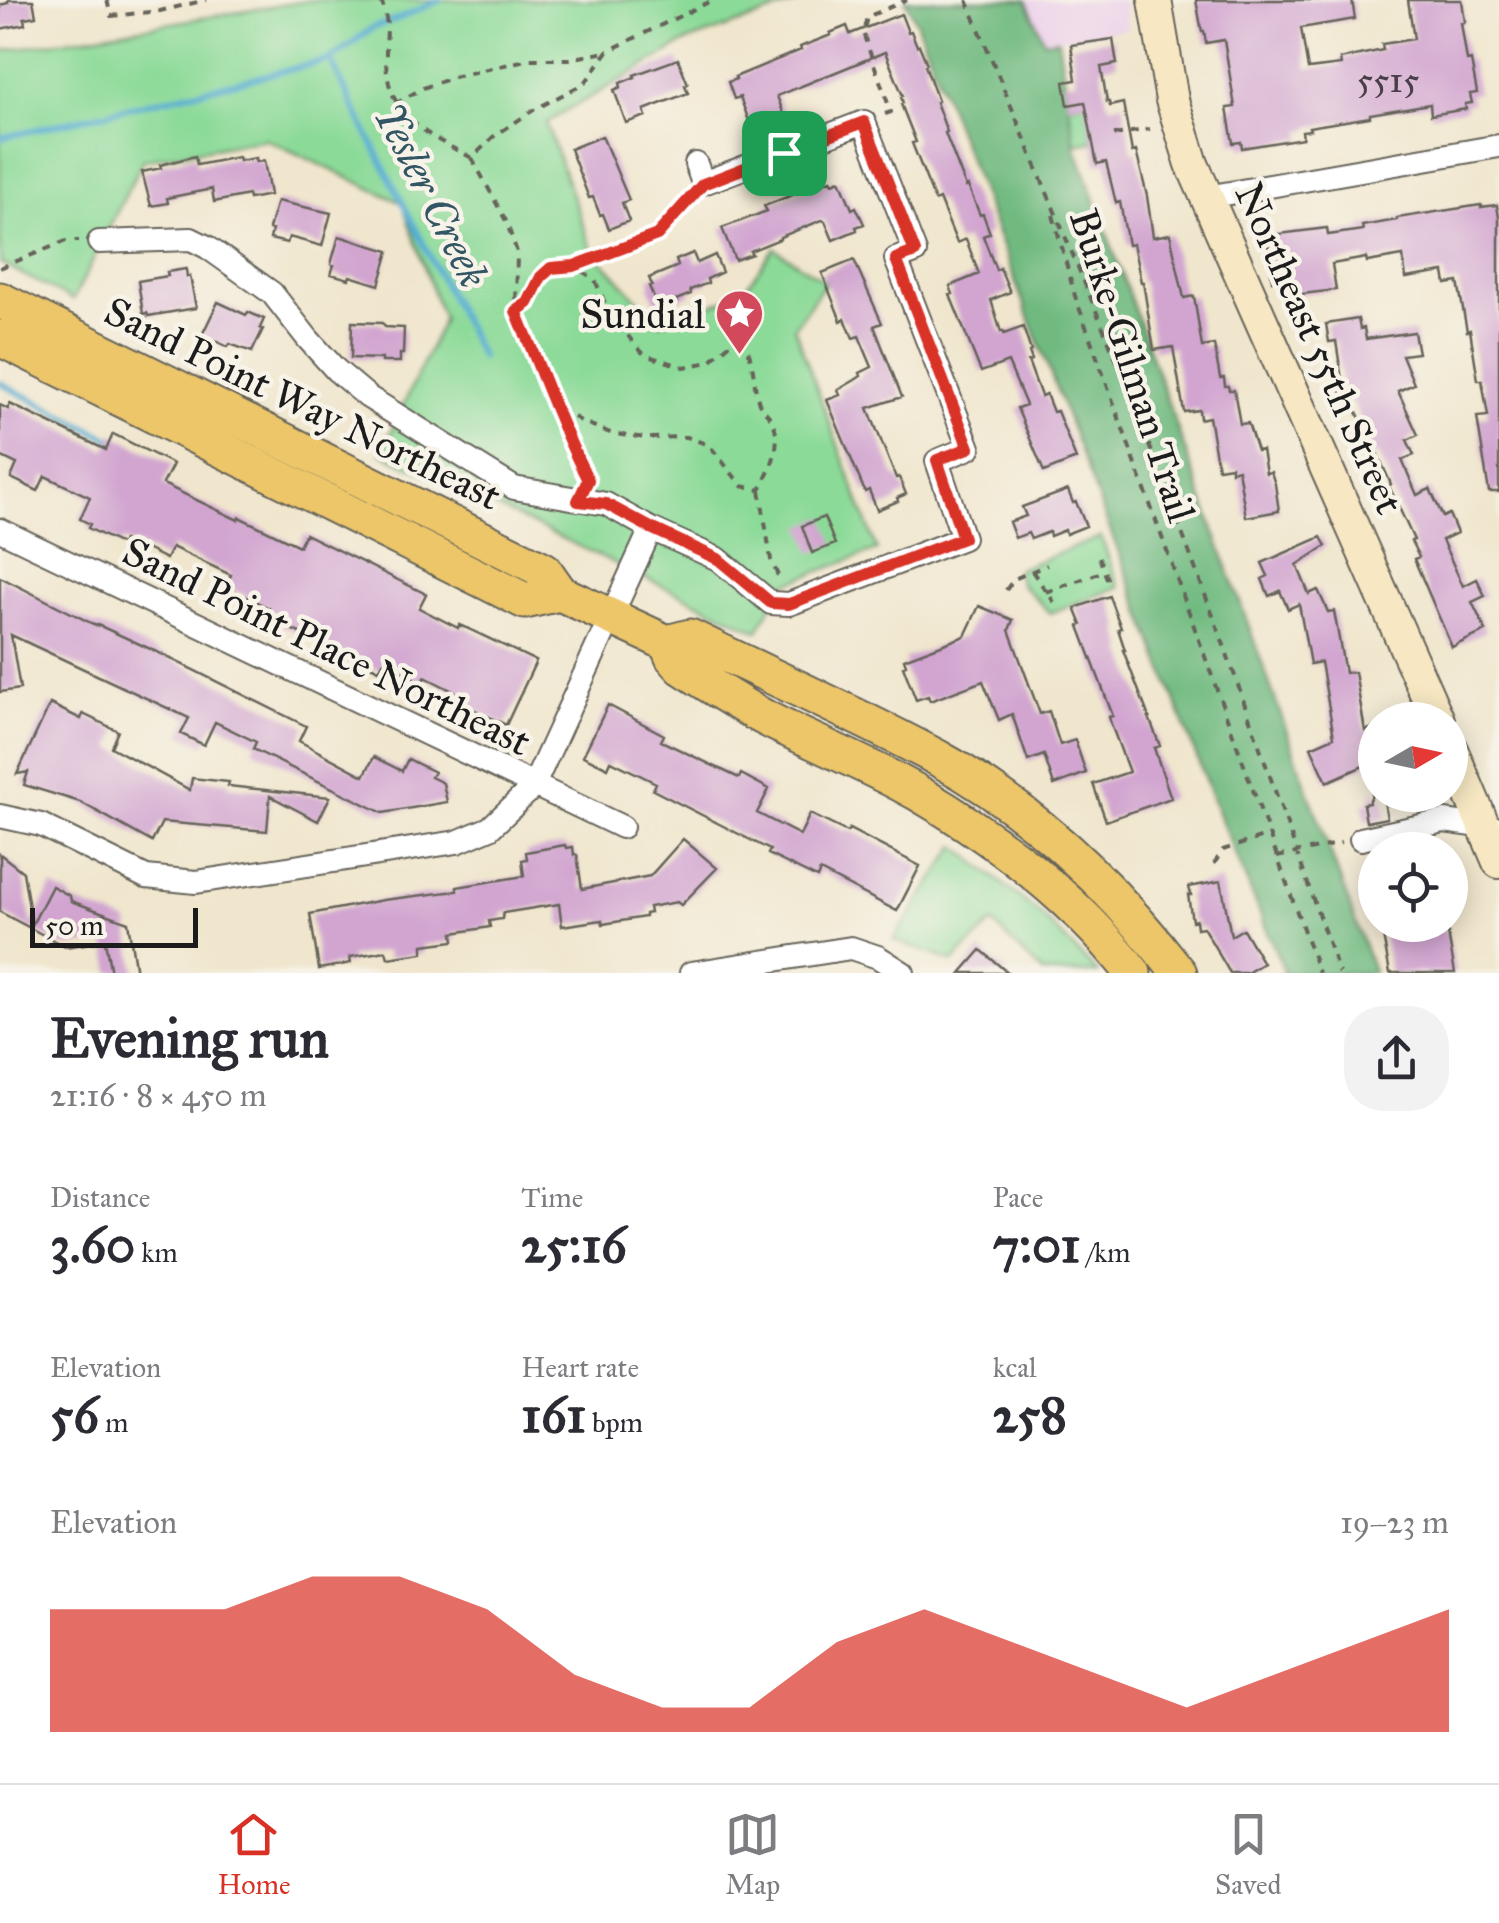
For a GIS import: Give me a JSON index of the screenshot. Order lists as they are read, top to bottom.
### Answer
{
  "streets": {
    "main road": ["Northeast 55th Street", "Sand Point Way Northeast"],
    "street": ["Sand Point Place Northeast"],
    "path": ["Burke-Gilman Trail"]
  },
  "water": ["Yesler Creek"],
  "places": {
    "place": ["Sundial"]
  },
  "house_numbers": ["5515"],
  "scale_bar": "50 m",
  "north": "right",
  "page": {
    "scale": "50 m",
    "heading": ["Evening run", "21:16 · 8 × 450 m"],
    "stats": [
      ["Distance", "3.60 km"],
      ["Time", "25:16"],
      ["Pace", "7:01 /km"],
      ["Elevation", "56 m"],
      ["Heart rate", "161 bpm"],
      ["kcal", "258"]
    ],
    "chart": ["Elevation", "19–23 m"],
    "tabs": ["Home", "Map", "Saved"]
  }
}
